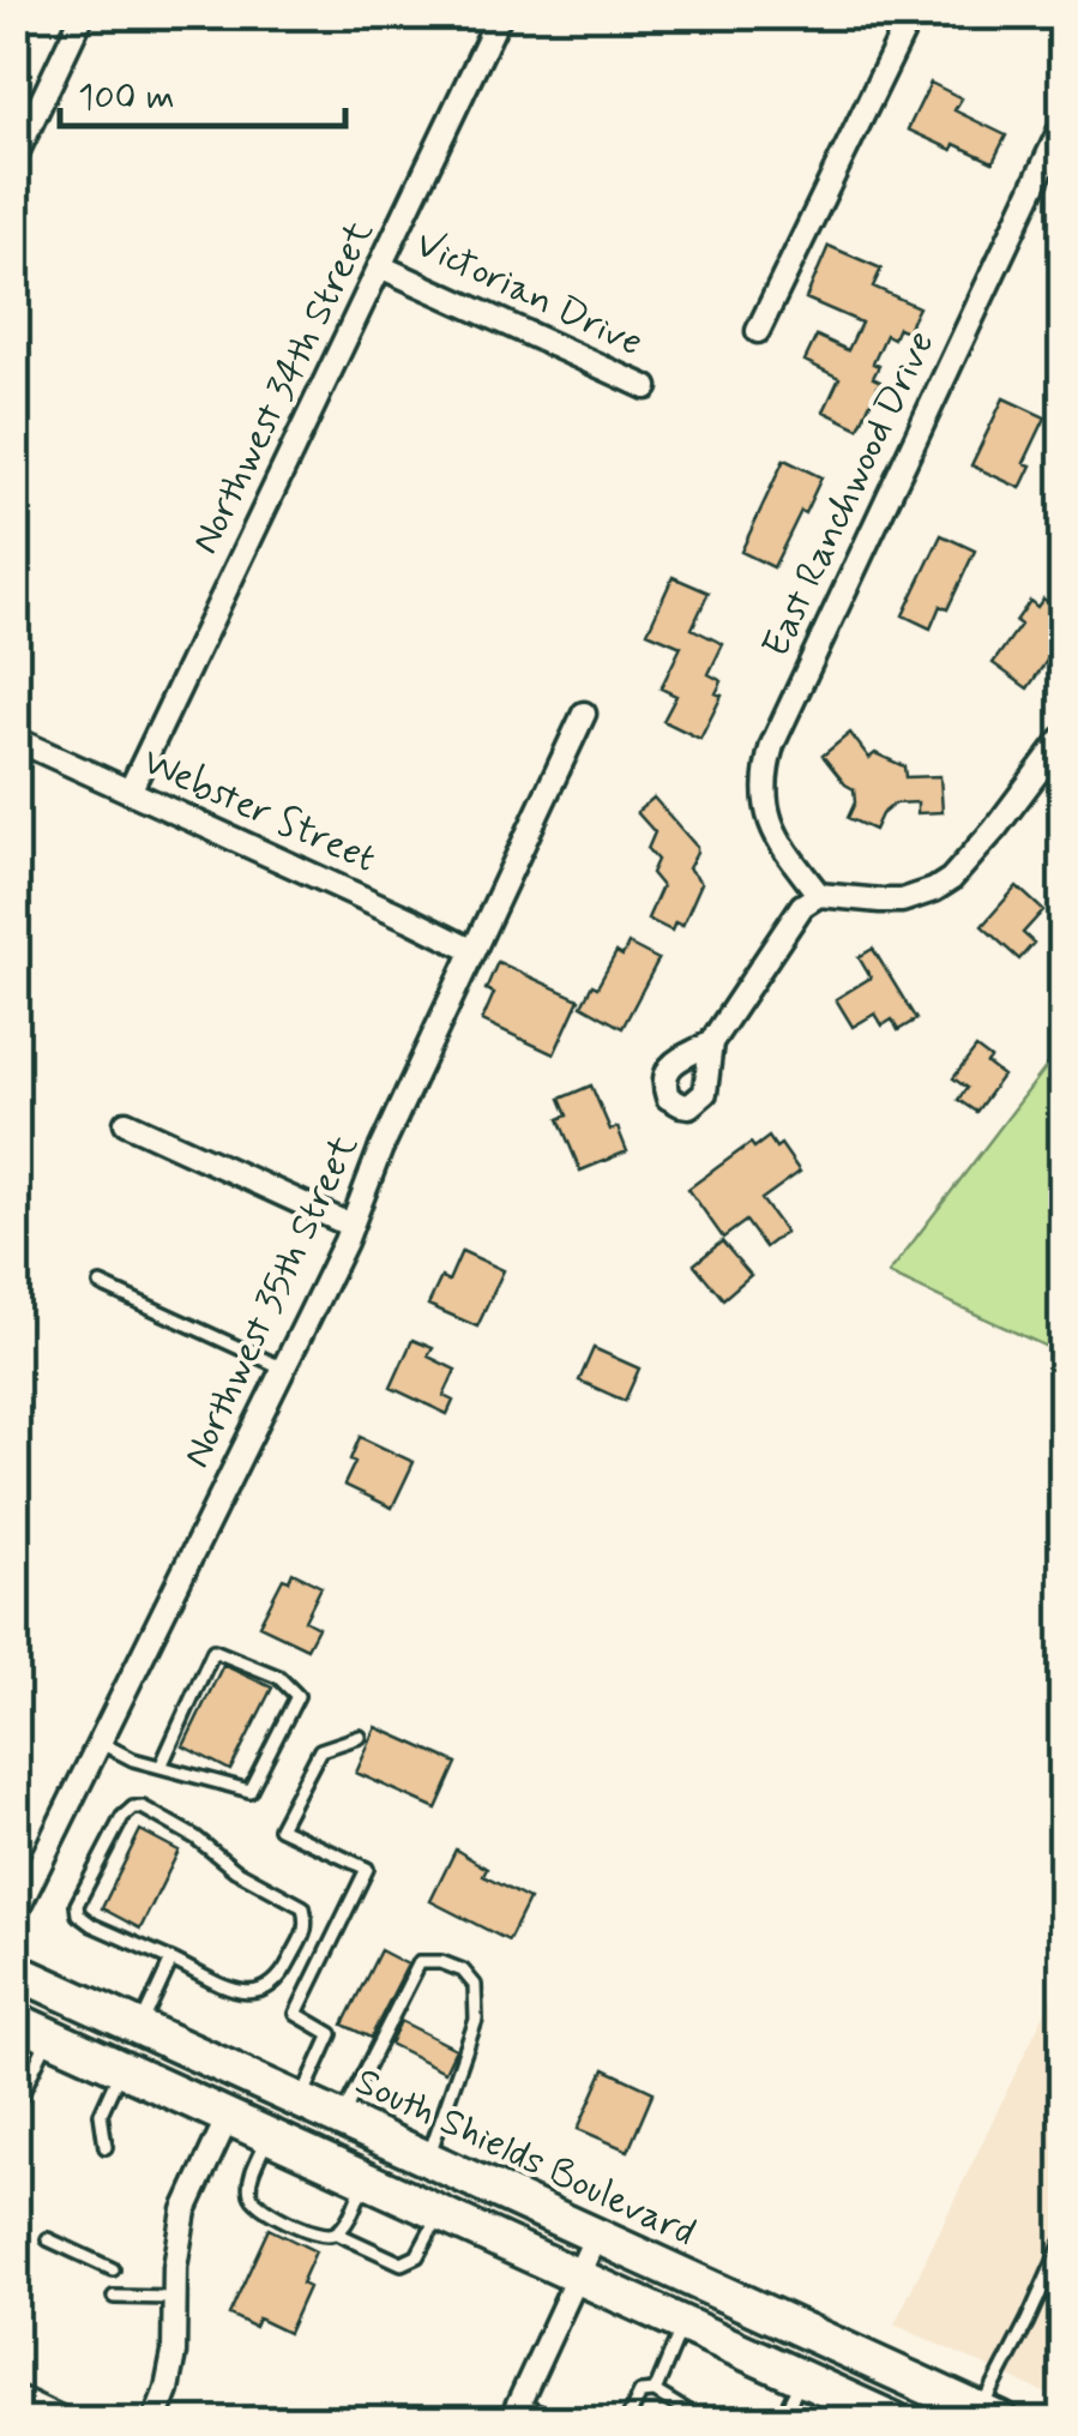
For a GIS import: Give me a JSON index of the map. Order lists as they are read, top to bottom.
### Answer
{
  "streets": {
    "main road": ["South Shields Boulevard"],
    "street": [
      "Victorian Drive",
      "Northwest 34th Street",
      "East Ranchwood Drive",
      "Webster Street",
      "Northwest 35th Street"
    ]
  },
  "crossings": [
    ["Victorian Drive", "Northwest 34th Street"],
    ["Northwest 34th Street", "Webster Street"],
    ["Webster Street", "Northwest 35th Street"]
  ],
  "scale_bar": "100 m"
}
